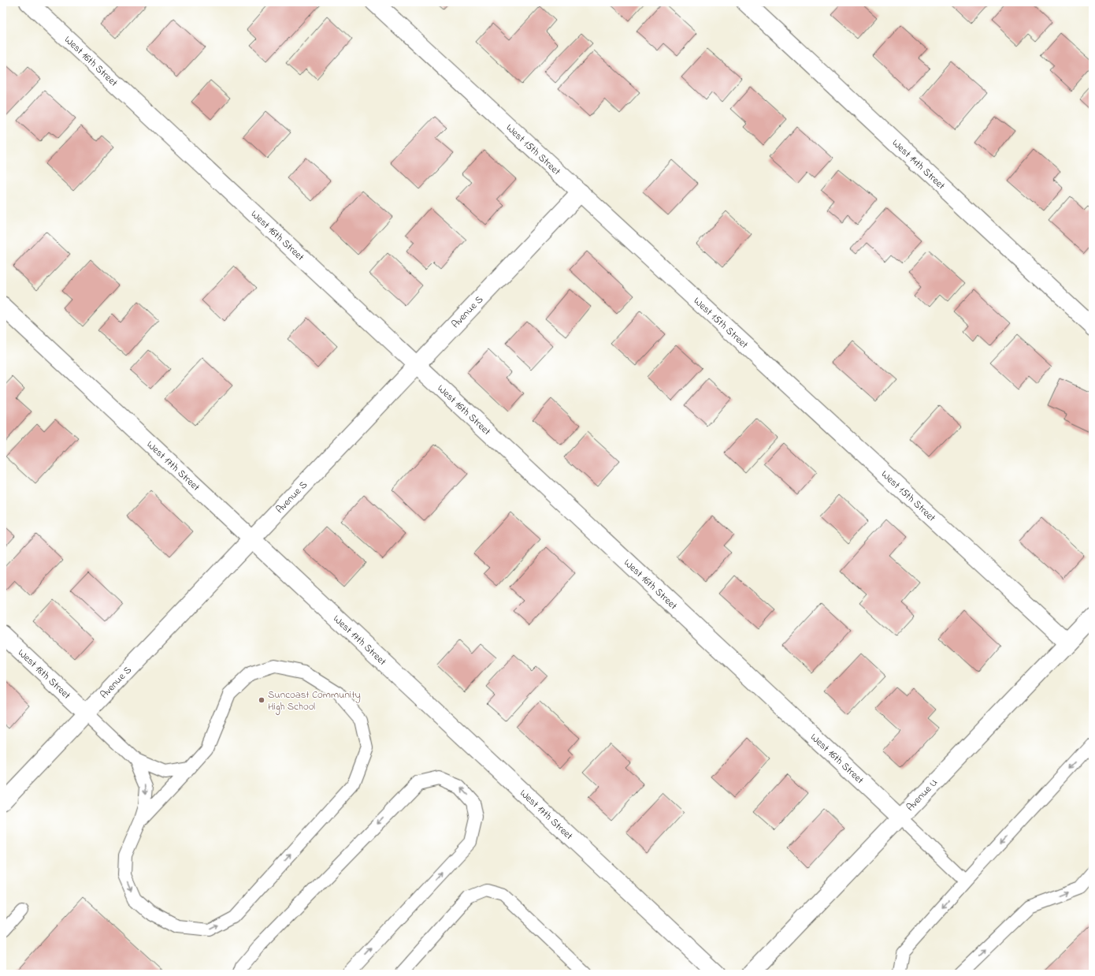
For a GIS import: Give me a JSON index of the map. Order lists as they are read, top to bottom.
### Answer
{
  "streets": {
    "street": [
      "West 16th Street",
      "West 15th Street",
      "West 14th Street",
      "Avenue S",
      "West 17th Street",
      "West 18th Street",
      "Avenue U"
    ]
  },
  "crossings": [
    ["West 16th Street", "Avenue S"],
    ["West 16th Street", "Avenue U"],
    ["West 15th Street", "Avenue S"],
    ["West 15th Street", "Avenue U"],
    ["Avenue S", "West 17th Street"],
    ["Avenue S", "West 18th Street"]
  ],
  "places": ["Suncoast Community High School"]
}
